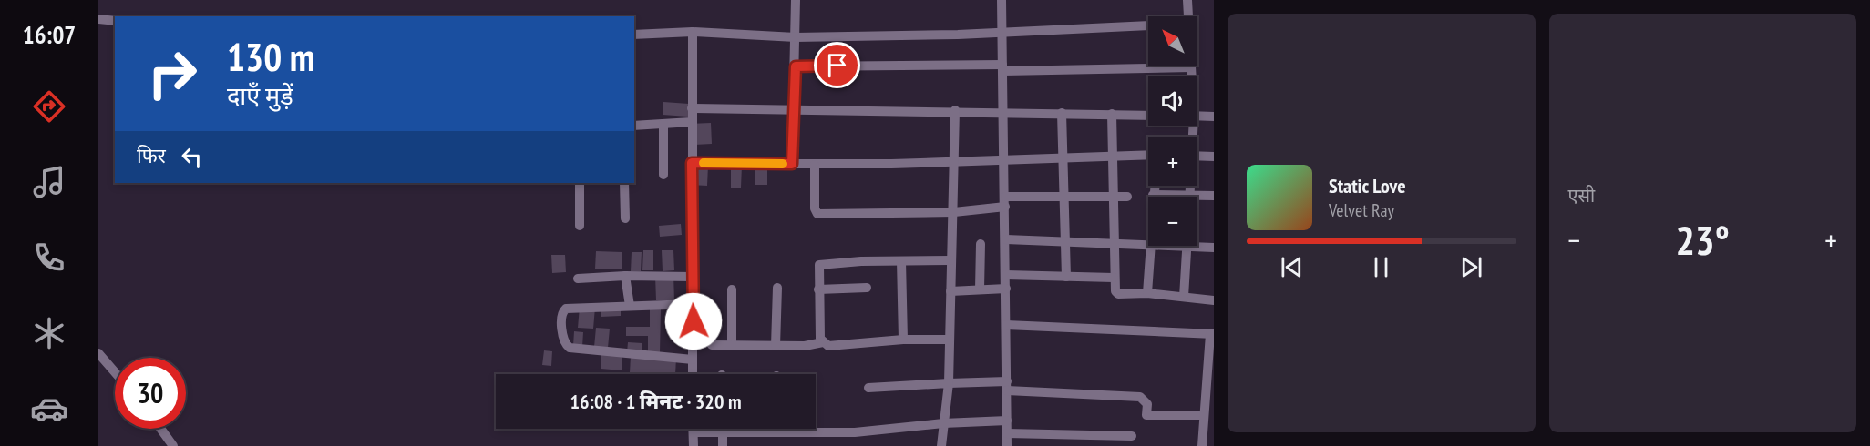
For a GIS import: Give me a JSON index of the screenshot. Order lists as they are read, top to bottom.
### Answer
{
  "north": "top left",
  "page": {
    "tabs": "16:07",
    "tile": "एसी",
    "map_buttons": ["+", "−"],
    "turn": ["130 m", "दाएँ मुड़ें"],
    "then": "फिर",
    "song": ["Static Love", "Velvet Ray"],
    "heat": ["−", "23°", "+"],
    "limit": "30",
    "trip": "16:08 · 1 मिनट · 320 m"
  }
}
